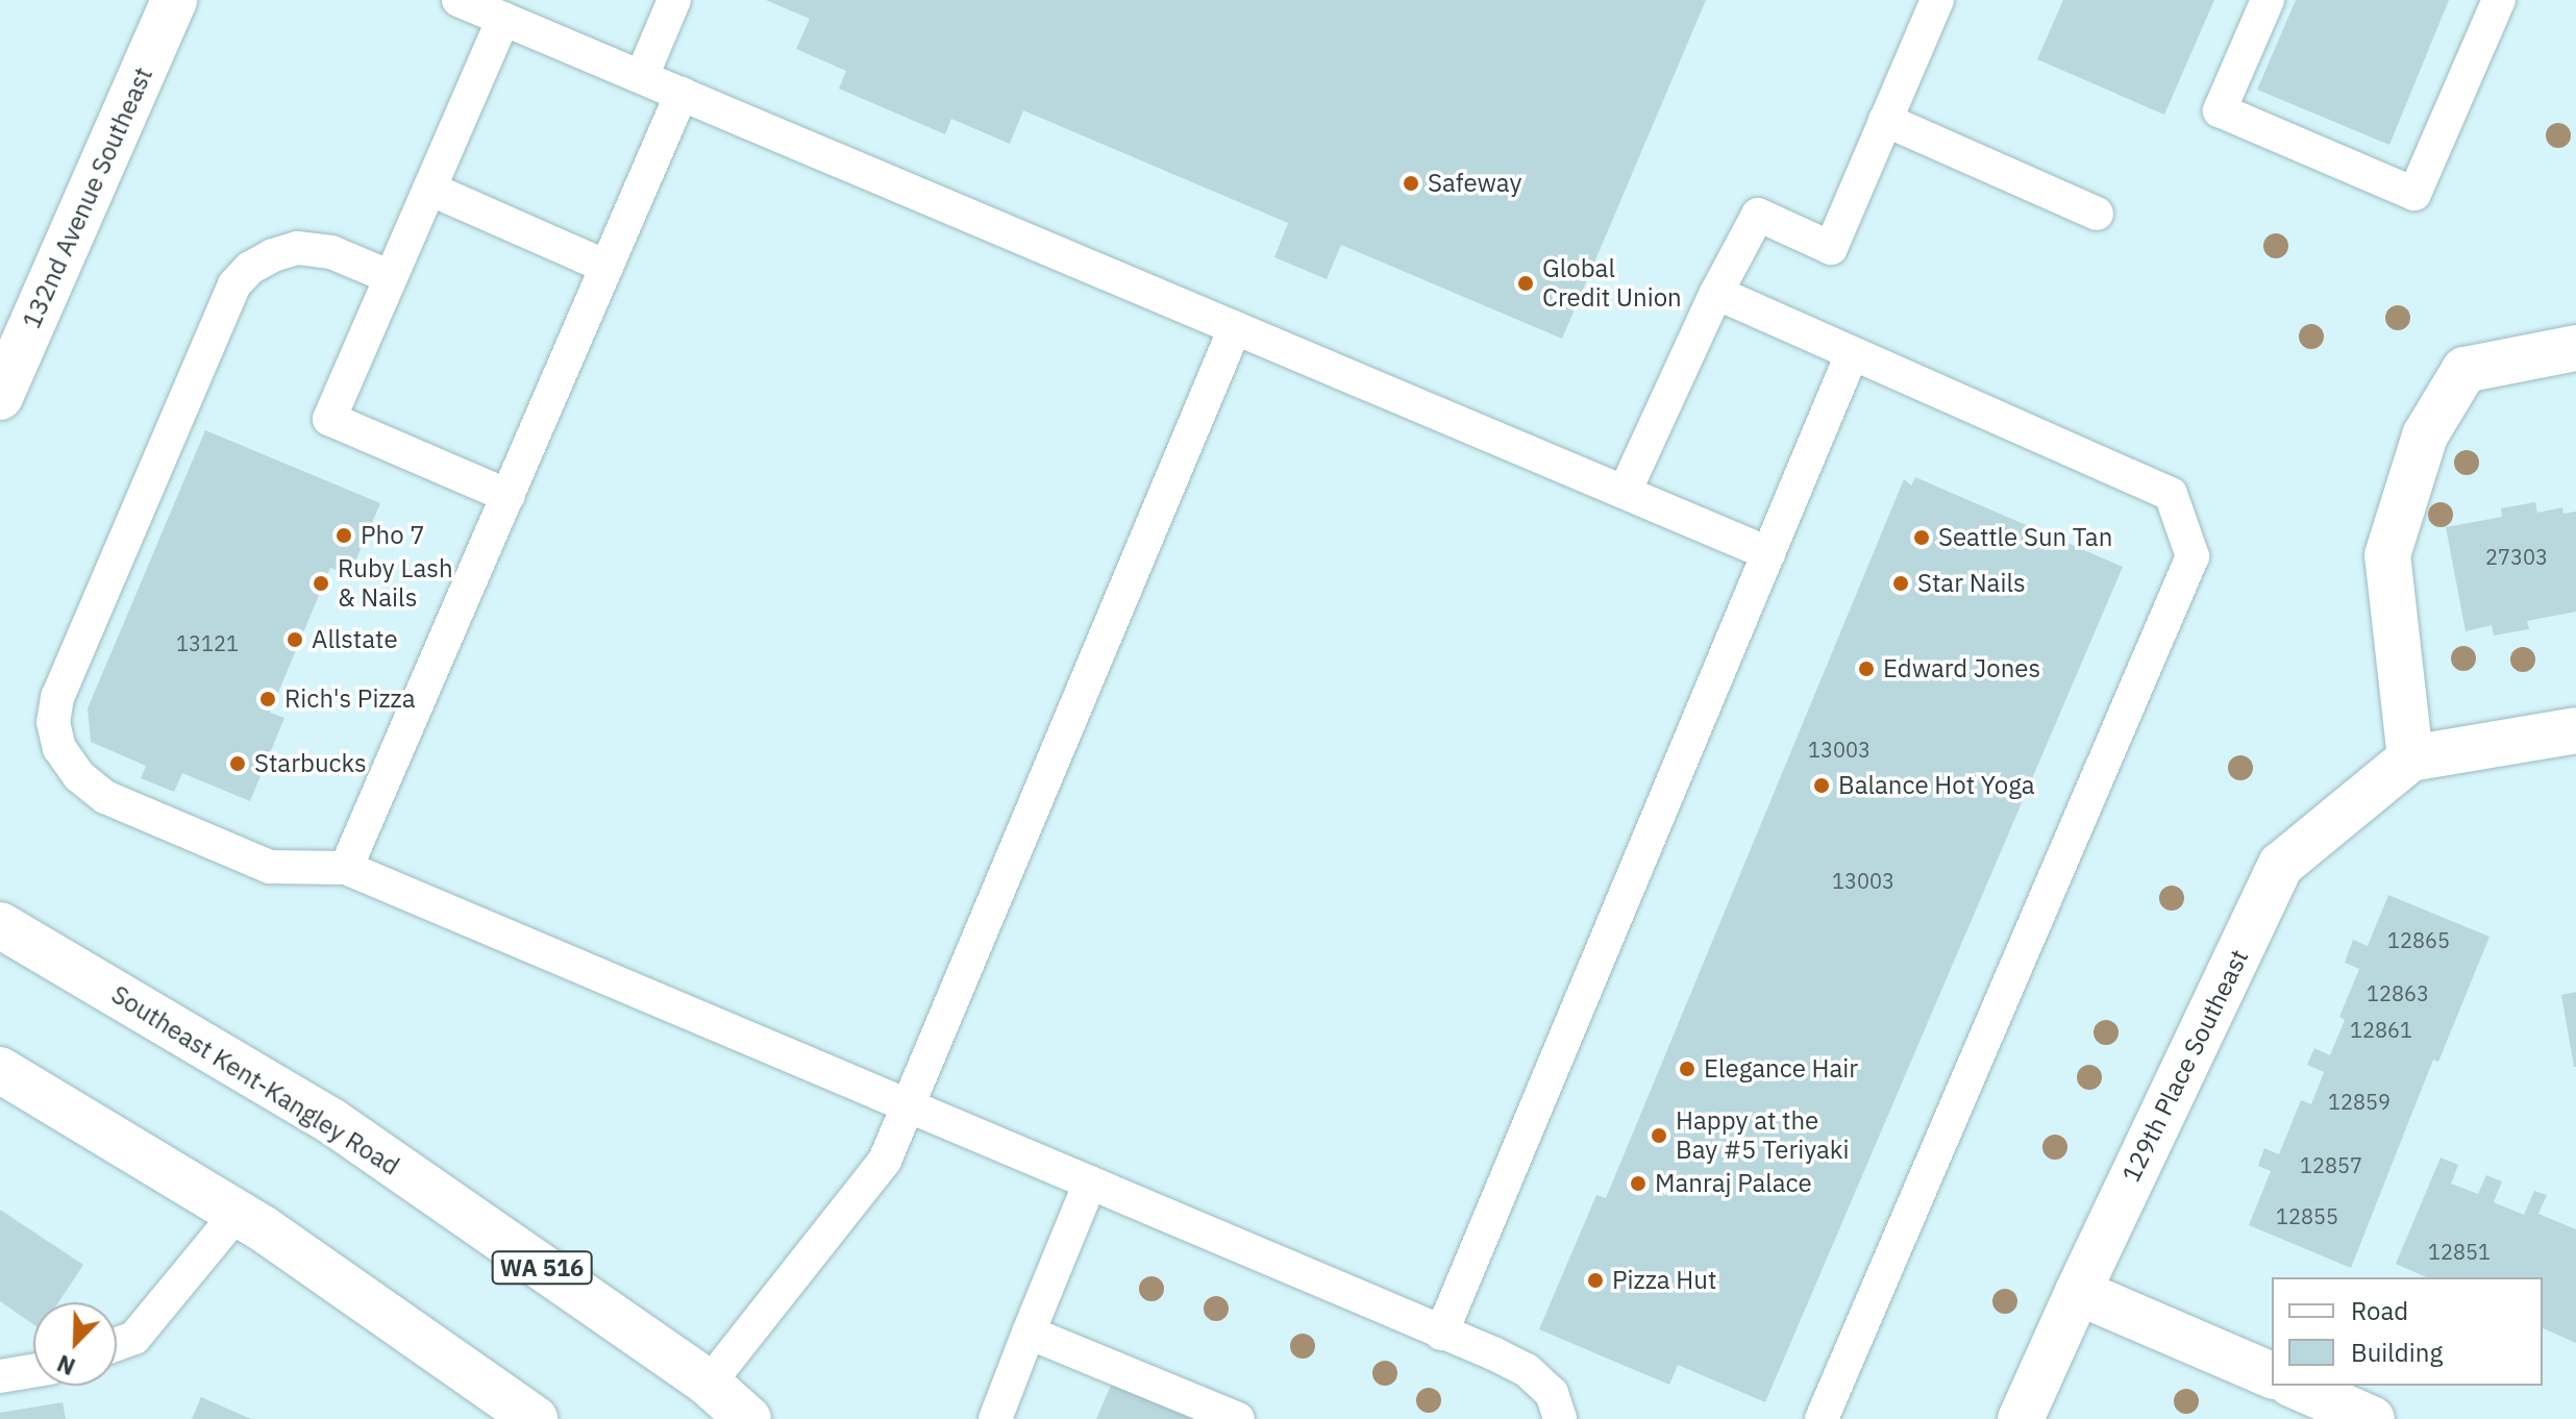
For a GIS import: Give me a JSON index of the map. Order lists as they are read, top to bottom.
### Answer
{
  "streets": {
    "main road": [
      "132nd Avenue Southeast",
      "129th Place Southeast",
      "Southeast Kent-Kangley Road",
      "WA 516"
    ]
  },
  "places": [
    "Safeway",
    "Global Credit Union",
    "Pho 7",
    "Seattle Sun Tan",
    "Ruby Lash & Nails",
    "Star Nails",
    "Allstate",
    "Edward Jones",
    "Rich's Pizza",
    "Starbucks",
    "Balance Hot Yoga",
    "Elegance Hair",
    "Happy at the Bay #5 Teriyaki",
    "Manraj Palace",
    "Pizza Hut"
  ],
  "house_numbers": [
    "27303",
    "13121",
    "13003",
    "13003",
    "12865",
    "12863",
    "12861",
    "12859",
    "12857",
    "12855",
    "12851"
  ],
  "legend": ["Road", "Building"],
  "north": "bottom left"
}
